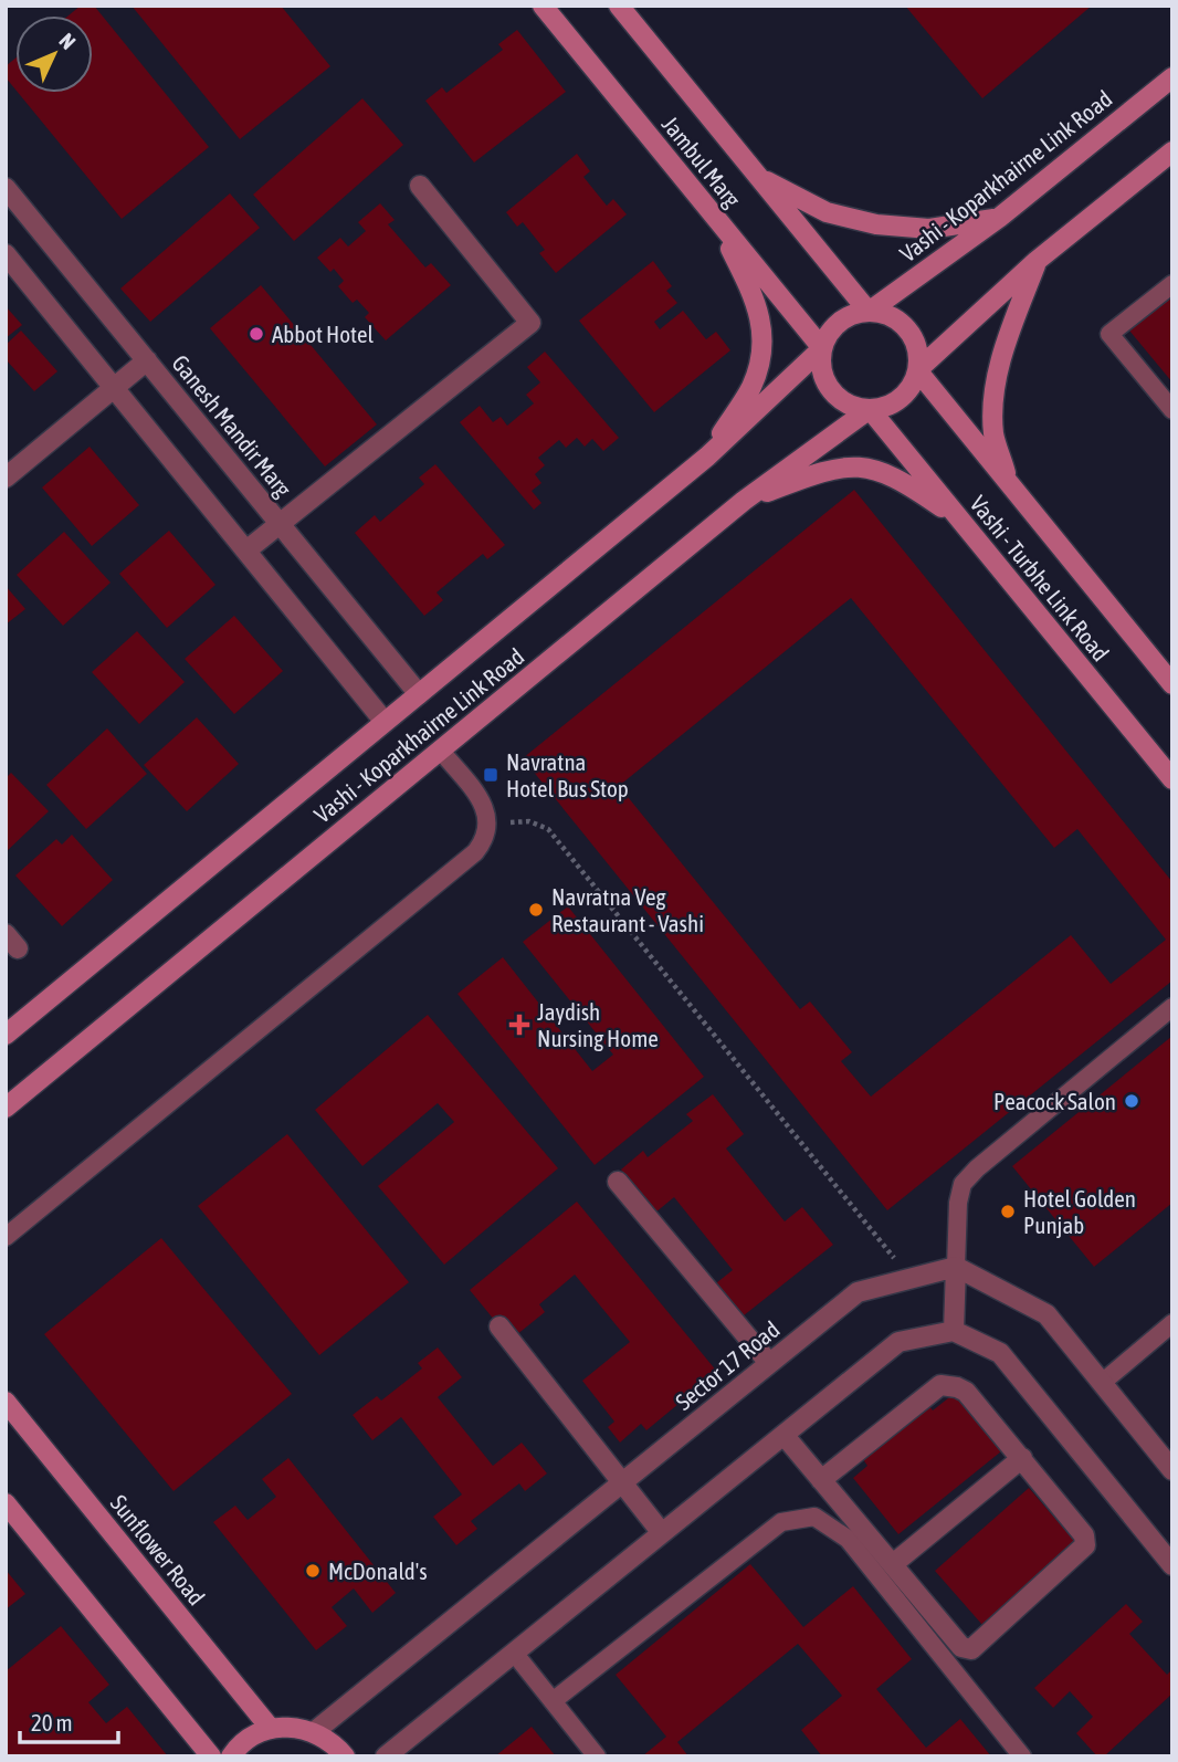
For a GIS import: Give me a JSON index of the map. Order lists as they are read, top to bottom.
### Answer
{
  "streets": {
    "main road": [
      "Jambul Marg",
      "Vashi - Koparkhairne Link Road",
      "Vashi - Turbhe Link Road",
      "Sunflower Road"
    ],
    "street": ["Ganesh Mandir Marg", "Sector 17 Road"]
  },
  "crossings": [
    ["Jambul Marg", "Vashi - Koparkhairne Link Road"],
    ["Jambul Marg", "Vashi - Turbhe Link Road"],
    ["Vashi - Koparkhairne Link Road", "Ganesh Mandir Marg"],
    ["Vashi - Koparkhairne Link Road", "Vashi - Turbhe Link Road"]
  ],
  "places": {
    "other": [
      "Abbot Hotel",
      "Navratna Veg Restaurant - Vashi",
      "Peacock Salon",
      "Hotel Golden Punjab",
      "McDonald's"
    ],
    "transit": ["Navratna Hotel Bus Stop"],
    "health": ["Jaydish Nursing Home"]
  },
  "scale_bar": "20 m",
  "north": "top right"
}
